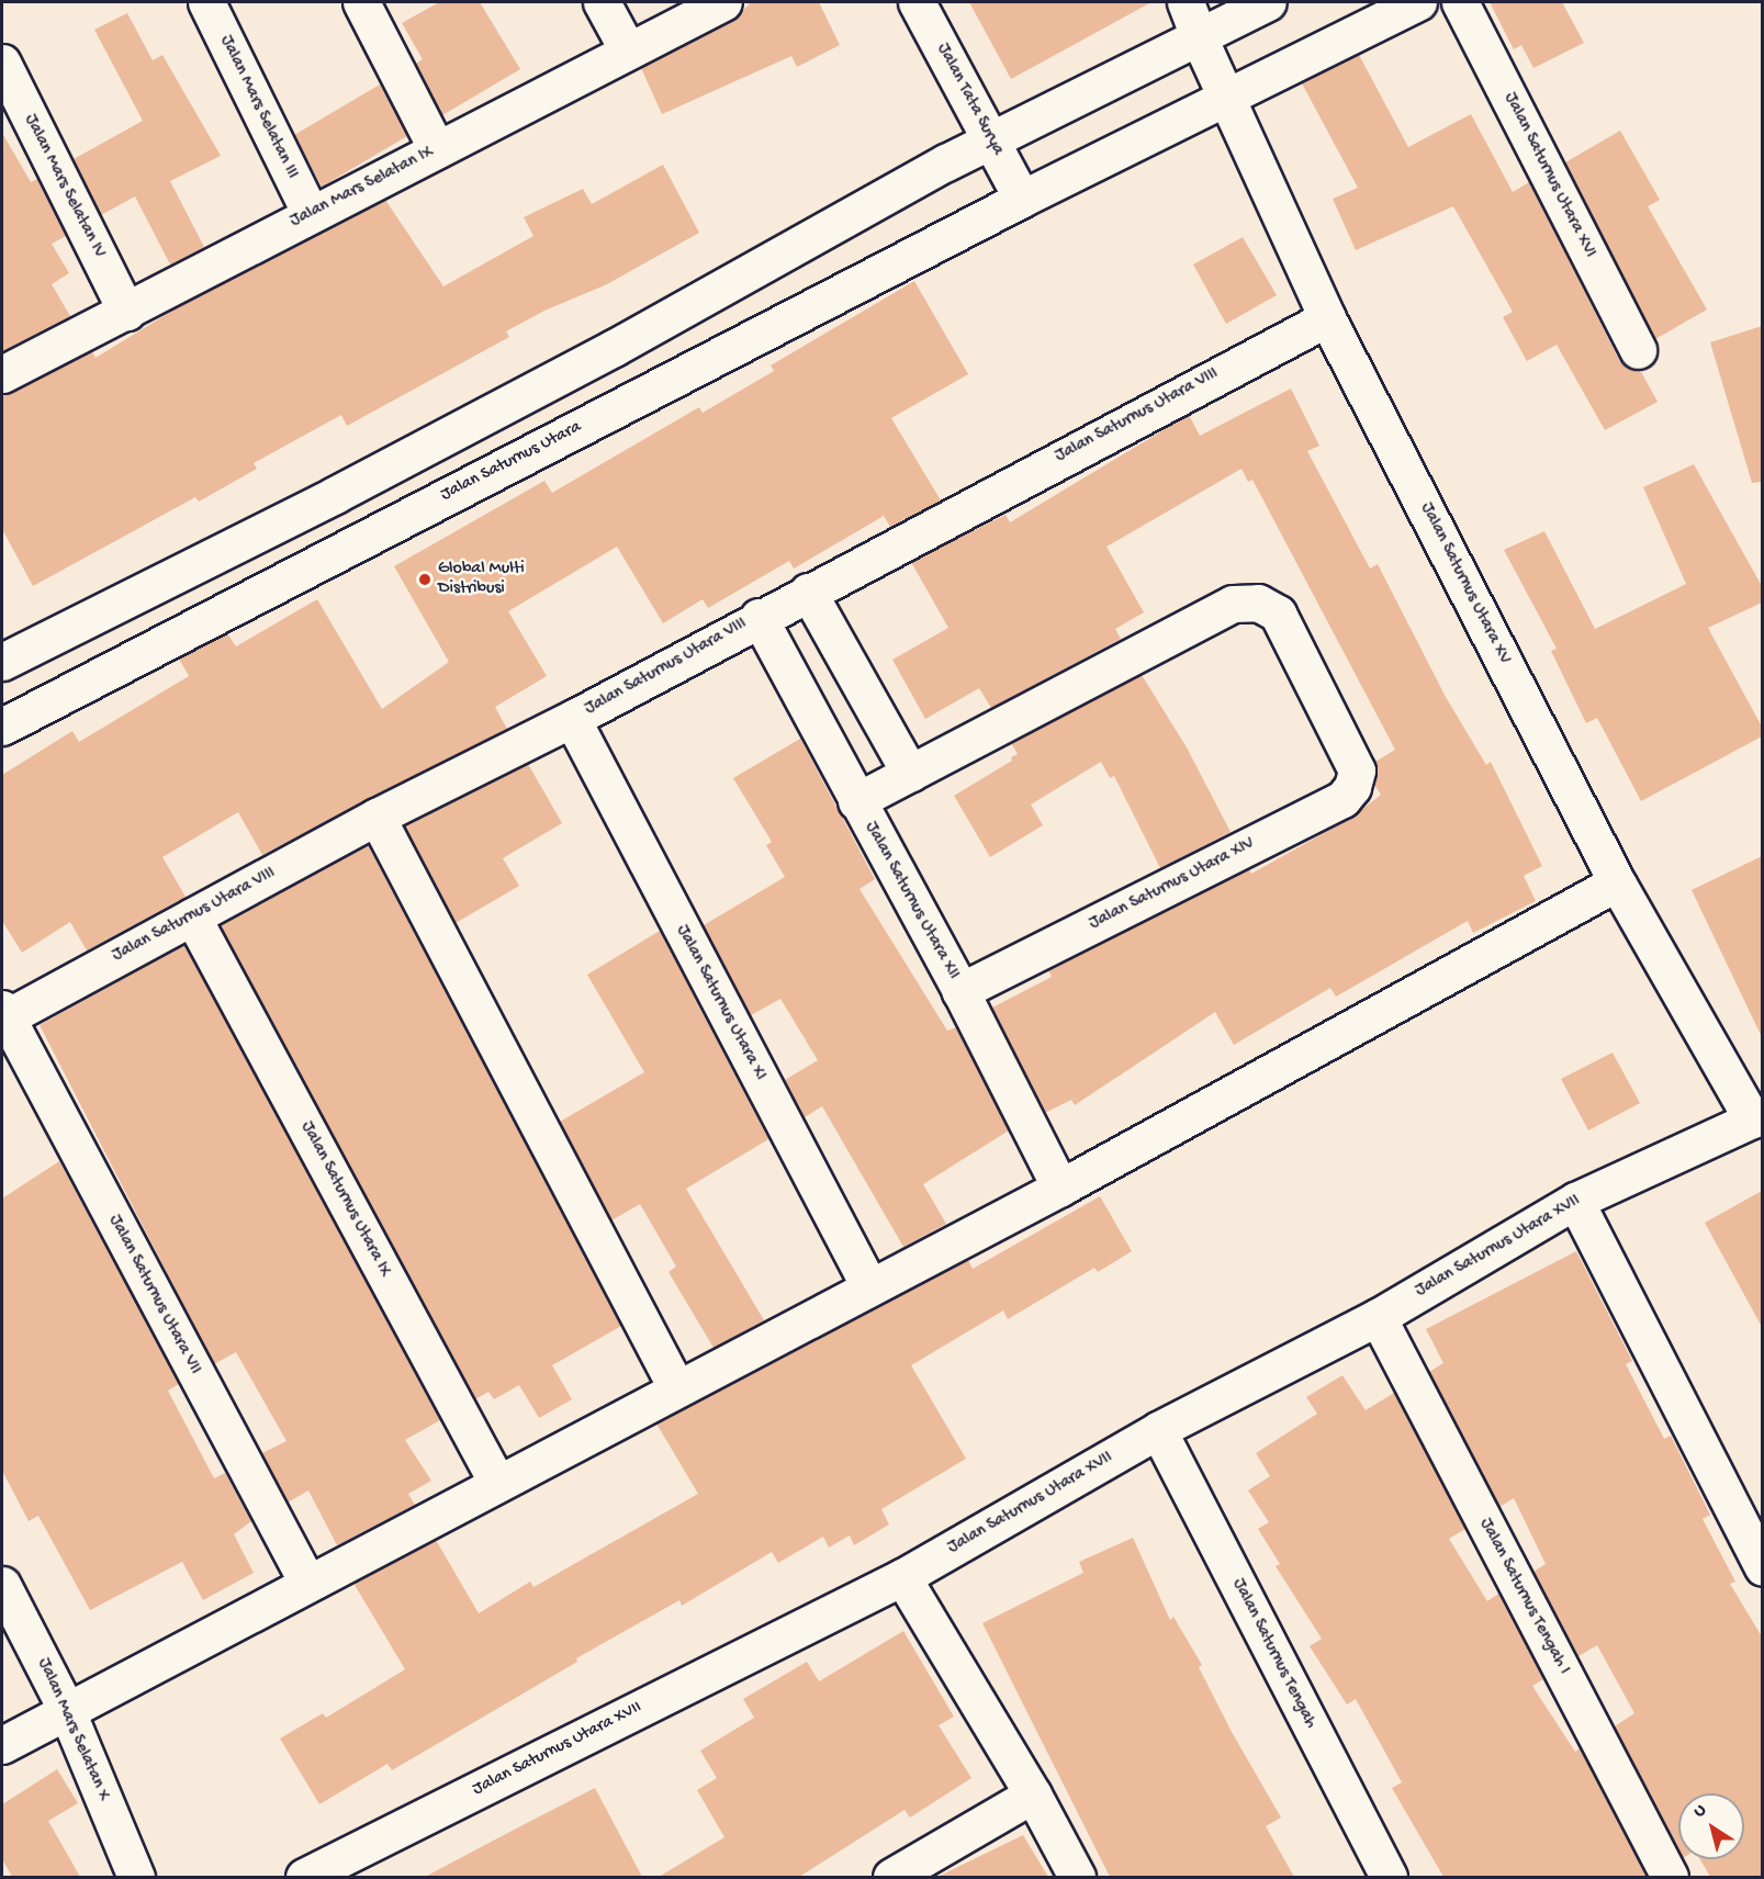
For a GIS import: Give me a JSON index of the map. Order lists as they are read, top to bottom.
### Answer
{
  "streets": {
    "street": [
      "Jalan Tata Surya",
      "Jalan Mars Selatan III",
      "Jalan Saturnus Utara XVI",
      "Jalan Mars Selatan IV",
      "Jalan Mars Selatan IX",
      "Jalan Saturnus Utara VIII",
      "Jalan Saturnus Utara",
      "Jalan Saturnus Utara XV",
      "Jalan Saturnus Utara XIV",
      "Jalan Saturnus Utara XII",
      "Jalan Saturnus Utara XI",
      "Jalan Saturnus Utara IX",
      "Jalan Saturnus Utara XVII",
      "Jalan Saturnus Utara VII",
      "Jalan Saturnus Tengah I",
      "Jalan Saturnus Tengah",
      "Jalan Mars Selatan X"
    ]
  },
  "crossings": [
    ["Jalan Tata Surya", "Jalan Saturnus Utara"],
    ["Jalan Mars Selatan III", "Jalan Mars Selatan IX"],
    ["Jalan Mars Selatan IV", "Jalan Mars Selatan IX"],
    ["Jalan Saturnus Utara VIII", "Jalan Saturnus Utara XV"],
    ["Jalan Saturnus Utara VIII", "Jalan Saturnus Utara XII"],
    ["Jalan Saturnus Utara VIII", "Jalan Saturnus Utara XI"],
    ["Jalan Saturnus Utara VIII", "Jalan Saturnus Utara IX"],
    ["Jalan Saturnus Utara VIII", "Jalan Saturnus Utara VII"],
    ["Jalan Saturnus Utara", "Jalan Saturnus Utara XV"],
    ["Jalan Saturnus Utara XV", "Jalan Saturnus Utara XVII"],
    ["Jalan Saturnus Utara XIV", "Jalan Saturnus Utara XII"],
    ["Jalan Saturnus Utara XVII", "Jalan Saturnus Tengah I"],
    ["Jalan Saturnus Utara XVII", "Jalan Saturnus Tengah"]
  ],
  "places": ["Global Multi Distribusi"],
  "north": "top left"
}
